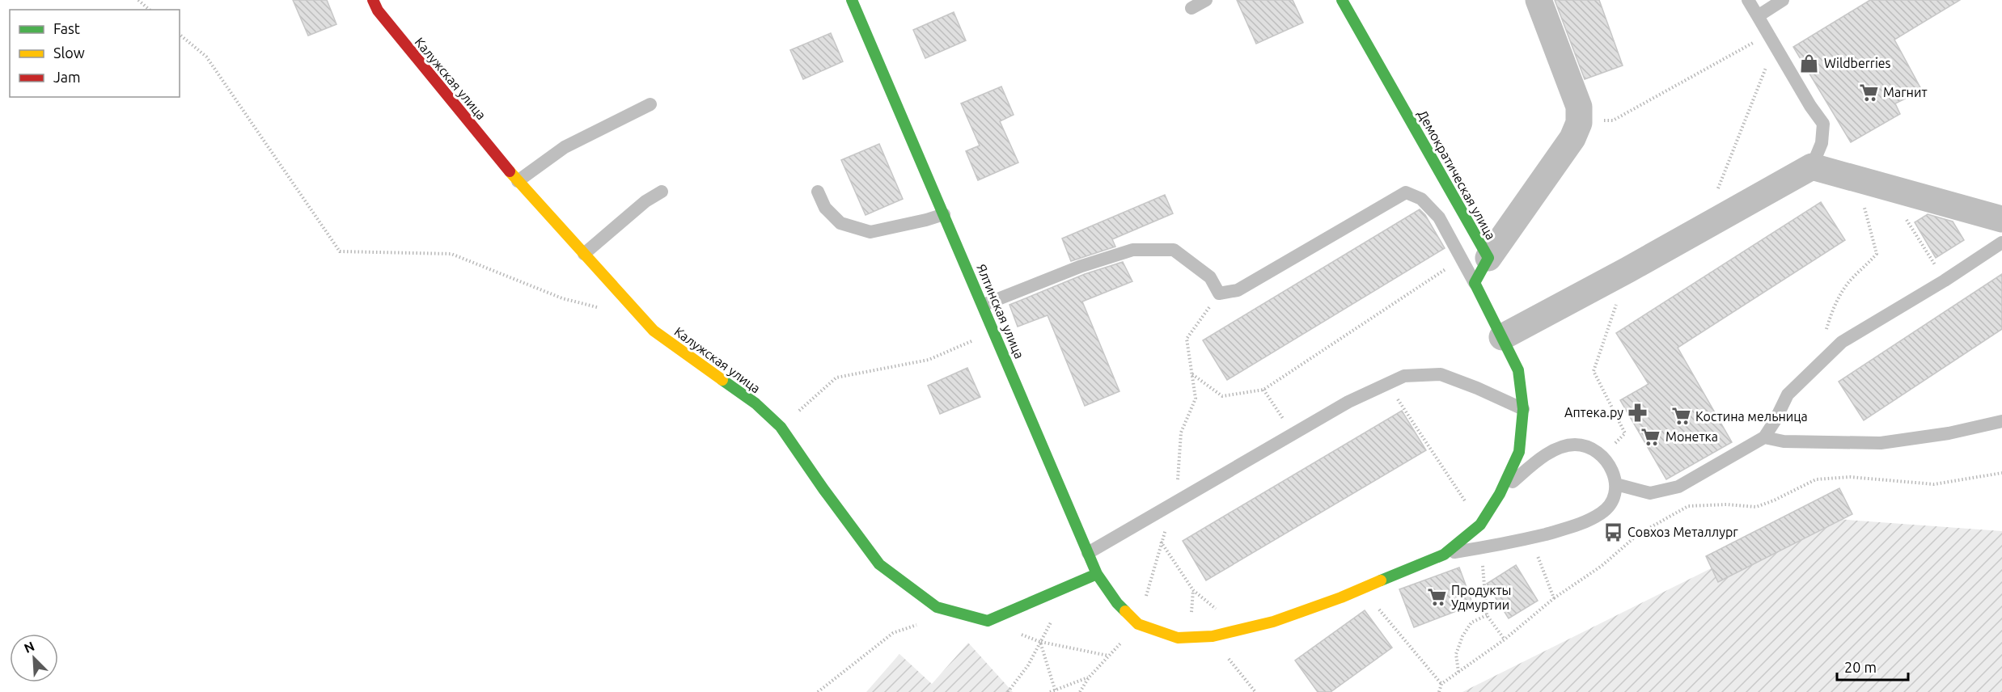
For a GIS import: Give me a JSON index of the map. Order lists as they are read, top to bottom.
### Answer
{
  "streets": {
    "street": ["Калужская улица", "Демократическая улица", "Ялтинская улица"]
  },
  "places": {
    "shop": ["Wildberries"],
    "supermarket": [
      "Магнит",
      "Костина мельница",
      "Монетка",
      "Продукты Удмуртии"
    ],
    "pharmacy": ["Аптека.ру"],
    "bus stop": ["Совхоз Металлург"]
  },
  "legend": ["Fast", "Slow", "Jam"],
  "scale_bar": "20 m",
  "north": "top left"
}
